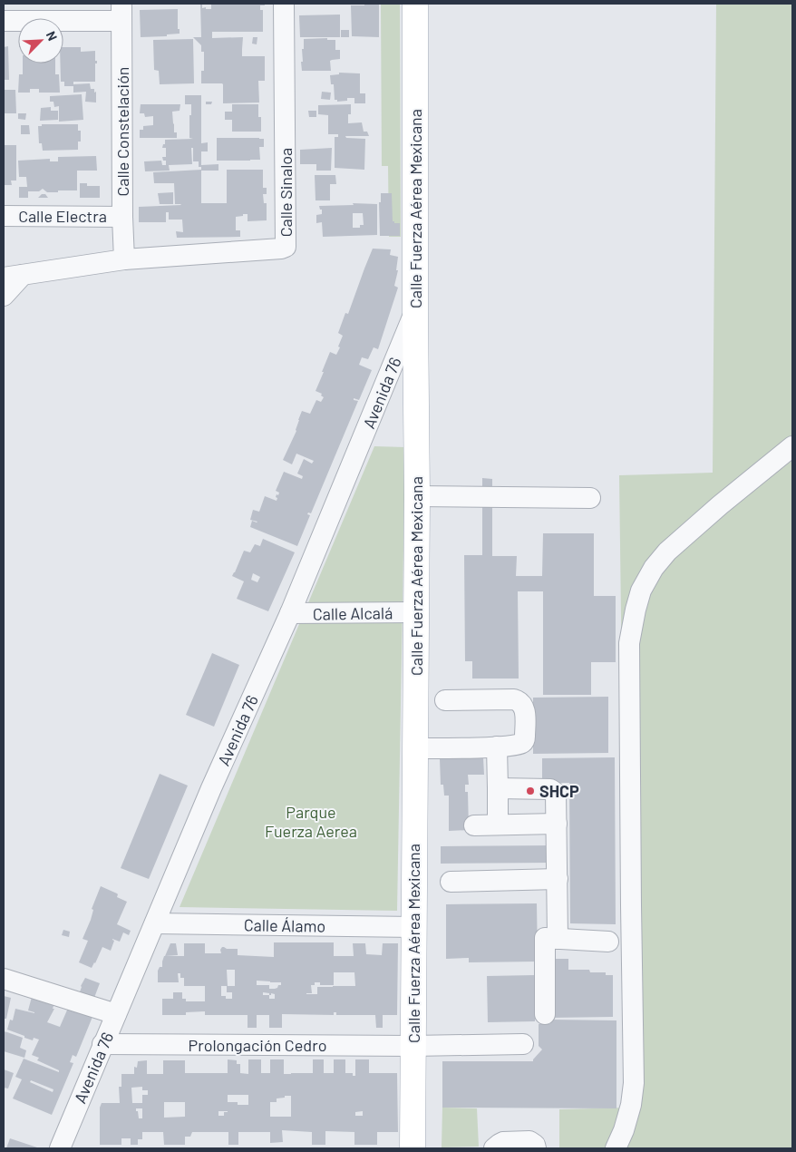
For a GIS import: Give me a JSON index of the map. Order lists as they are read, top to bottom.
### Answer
{
  "streets": {
    "main road": ["Calle Fuerza Aérea Mexicana"],
    "street": [
      "Calle Constelación",
      "Calle Sinaloa",
      "Calle Electra",
      "Avenida 76",
      "Calle Alcalá",
      "Calle Álamo",
      "Prolongación Cedro"
    ]
  },
  "crossings": [
    ["Calle Constelación", "Calle Sinaloa"],
    ["Calle Constelación", "Calle Electra"],
    ["Calle Fuerza Aérea Mexicana", "Avenida 76"],
    ["Calle Fuerza Aérea Mexicana", "Calle Alcalá"],
    ["Calle Fuerza Aérea Mexicana", "Calle Álamo"],
    ["Calle Fuerza Aérea Mexicana", "Prolongación Cedro"],
    ["Avenida 76", "Calle Alcalá"],
    ["Avenida 76", "Calle Álamo"],
    ["Avenida 76", "Prolongación Cedro"]
  ],
  "parks": ["Parque Fuerza Aerea"],
  "places": ["SHCP"],
  "north": "top right"
}
